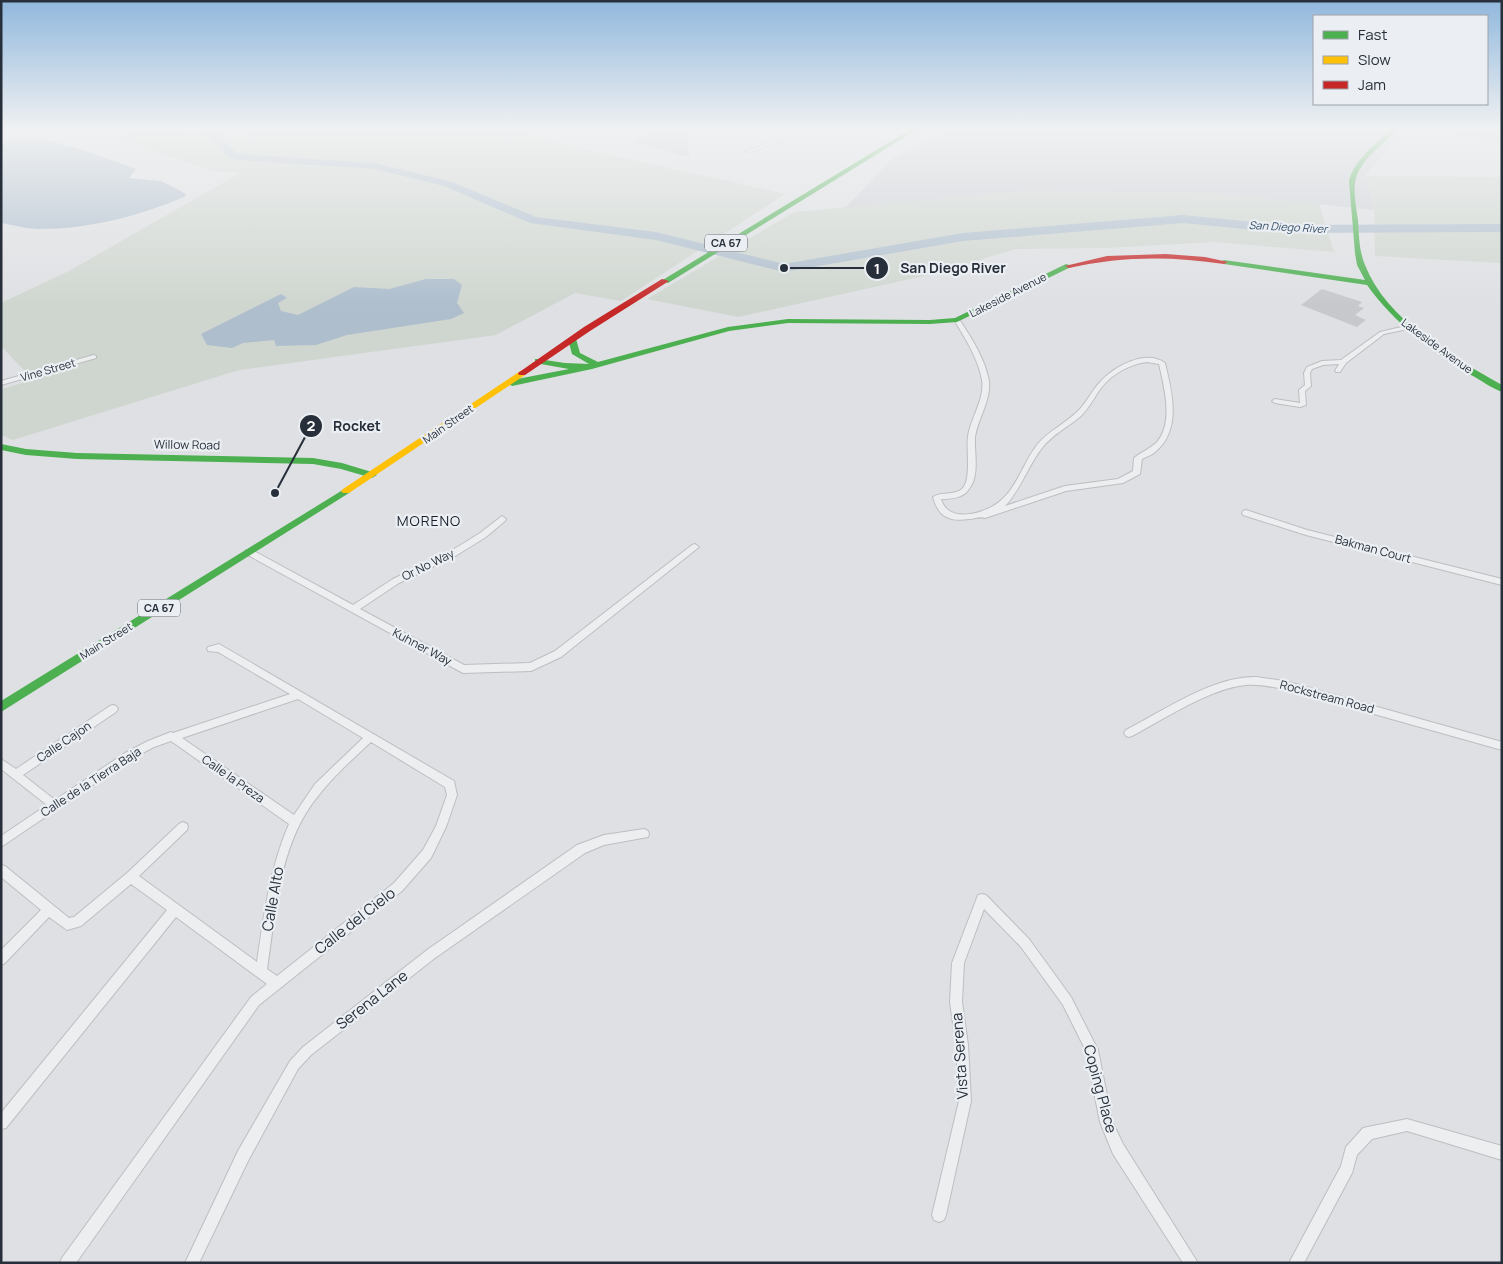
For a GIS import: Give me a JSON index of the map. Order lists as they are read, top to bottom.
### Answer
{
  "streets": {
    "main road": [
      "CA 67",
      "Lakeside Avenue",
      "Main Street",
      "Willow Road"
    ],
    "street": [
      "Vine Street",
      "Bakman Court",
      "Or No Way",
      "Kuhner Way",
      "Rockstream Road",
      "Calle Cajon",
      "Calle la Preza",
      "Calle de la Tierra Baja",
      "Calle Alto",
      "Calle del Cielo",
      "Serena Lane",
      "Vista Serena",
      "Coping Place"
    ]
  },
  "crossings": [
    ["Lakeside Avenue", "Main Street"],
    ["Main Street", "Willow Road"],
    ["Main Street", "Kuhner Way"],
    ["Or No Way", "Kuhner Way"],
    ["Calle la Preza", "Calle de la Tierra Baja"],
    ["Calle la Preza", "Calle Alto"],
    ["Calle de la Tierra Baja", "Calle del Cielo"],
    ["Calle Alto", "Calle del Cielo"],
    ["Vista Serena", "Coping Place"]
  ],
  "districts": ["MORENO"],
  "water": ["San Diego River"],
  "places": ["San Diego River", "Rocket"],
  "legend": ["Fast", "Slow", "Jam"]
}
